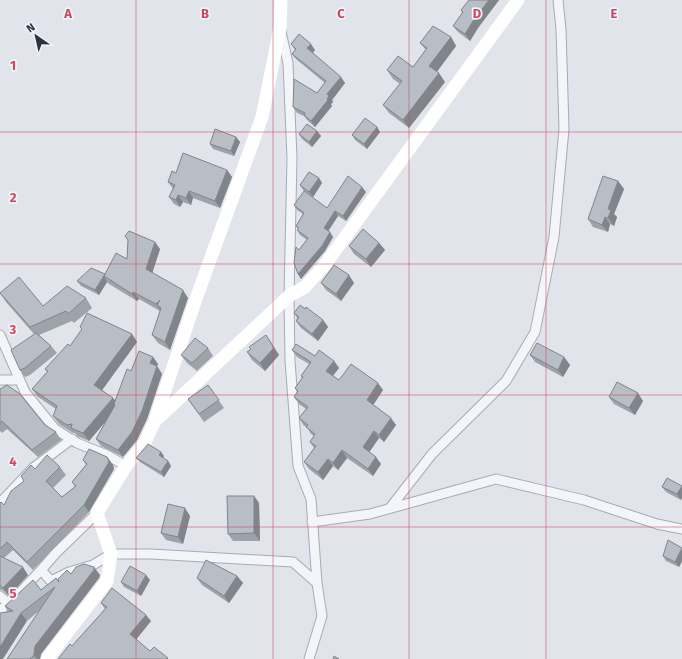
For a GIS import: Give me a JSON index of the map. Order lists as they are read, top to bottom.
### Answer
{
  "north": "top left",
  "grid": {
    "columns": [
      "A",
      "B",
      "C",
      "D",
      "E"
    ],
    "rows": [
      "1",
      "2",
      "3",
      "4",
      "5"
    ]
  }
}
